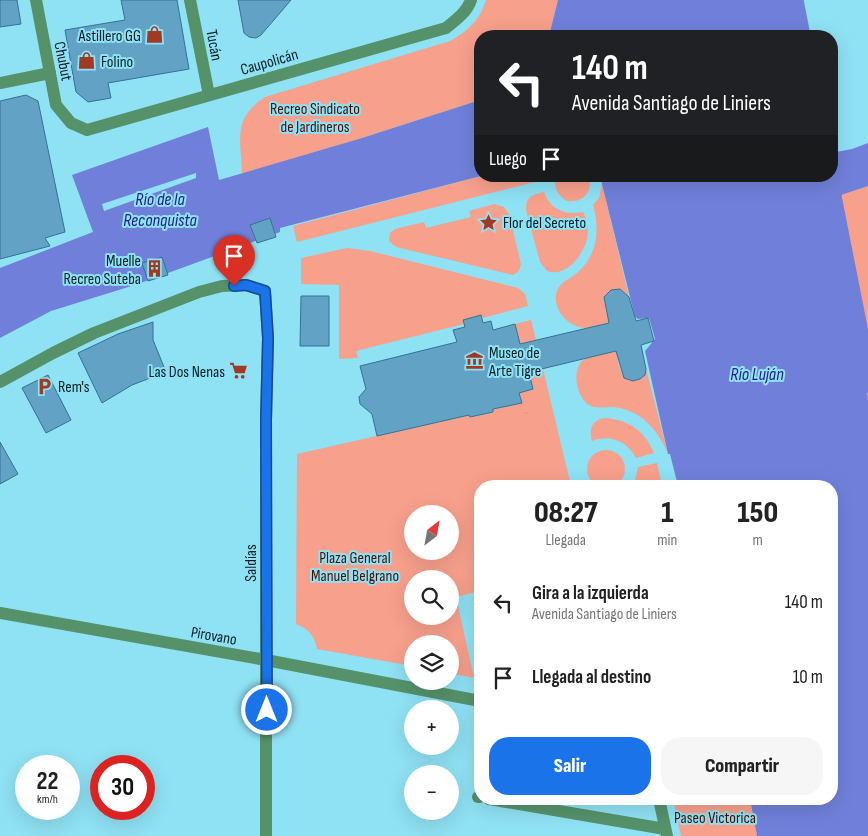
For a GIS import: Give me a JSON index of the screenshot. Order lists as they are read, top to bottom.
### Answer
{
  "streets": {
    "street": [
      "Tucán",
      "Chubut",
      "Caupolicán",
      "Saldías",
      "Pirovano"
    ]
  },
  "crossings": [
    ["Tucán", "Caupolicán"],
    ["Chubut", "Caupolicán"],
    ["Saldías", "Pirovano"]
  ],
  "water": ["Río de la Reconquista", "Río Luján"],
  "parks": ["Recreo Sindicato de Jardineros", "Plaza General Manuel Belgrano", "Paseo Victorica"],
  "places": {
    "shop": ["Astillero GG", "Folino"],
    "place": ["Flor del Secreto"],
    "building": ["Muelle Recreo Suteba"],
    "museum": ["Museo de Arte Tigre"],
    "supermarket": ["Las Dos Nenas"],
    "parking": ["Rem's"]
  },
  "north": "top right",
  "page": {
    "turn": ["140 m", "Avenida Santiago de Liniers"],
    "then": "Luego",
    "eta": [
      "08:27",
      "Llegada",
      "1",
      "min",
      "150",
      "m"
    ],
    "map_buttons": ["+", "−"],
    "list": [
      {
        "name": "Gira a la izquierda",
        "note": "Avenida Santiago de Liniers",
        "value": "140 m"
      },
      {
        "name": "Llegada al destino",
        "value": "10 m"
      }
    ],
    "buttons": ["Salir", "Compartir"],
    "speed": "22 km/h",
    "limit": "30"
  }
}
